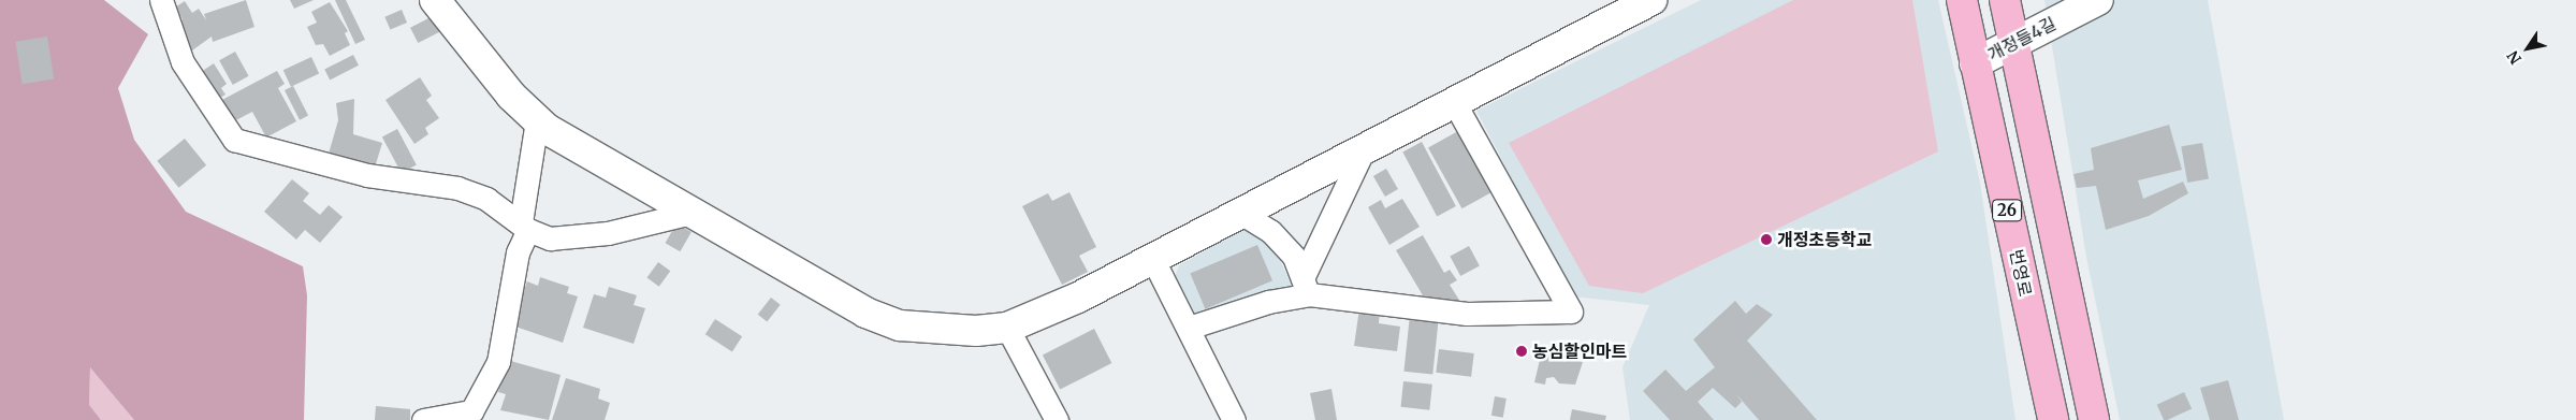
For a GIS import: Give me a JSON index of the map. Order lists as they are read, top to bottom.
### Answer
{
  "streets": {
    "main road": ["26", "번영로"],
    "street": ["개정들4길"]
  },
  "crossings": [
    ["개정들4길", "26"],
    ["개정들4길", "번영로"]
  ],
  "places": ["개정초등학교", "농심할인마트"],
  "north": "bottom left"
}
